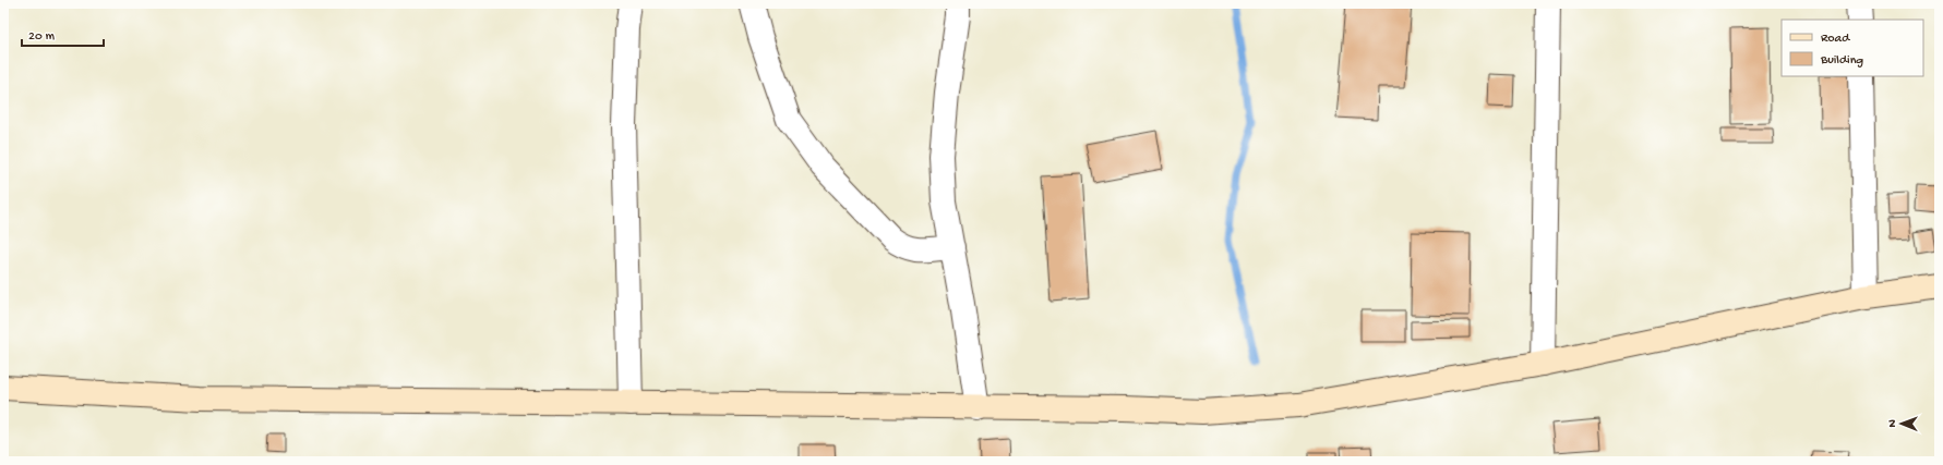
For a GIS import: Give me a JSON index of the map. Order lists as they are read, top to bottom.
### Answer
{
  "legend": ["Road", "Building"],
  "scale_bar": "20 m",
  "north": "left"
}
